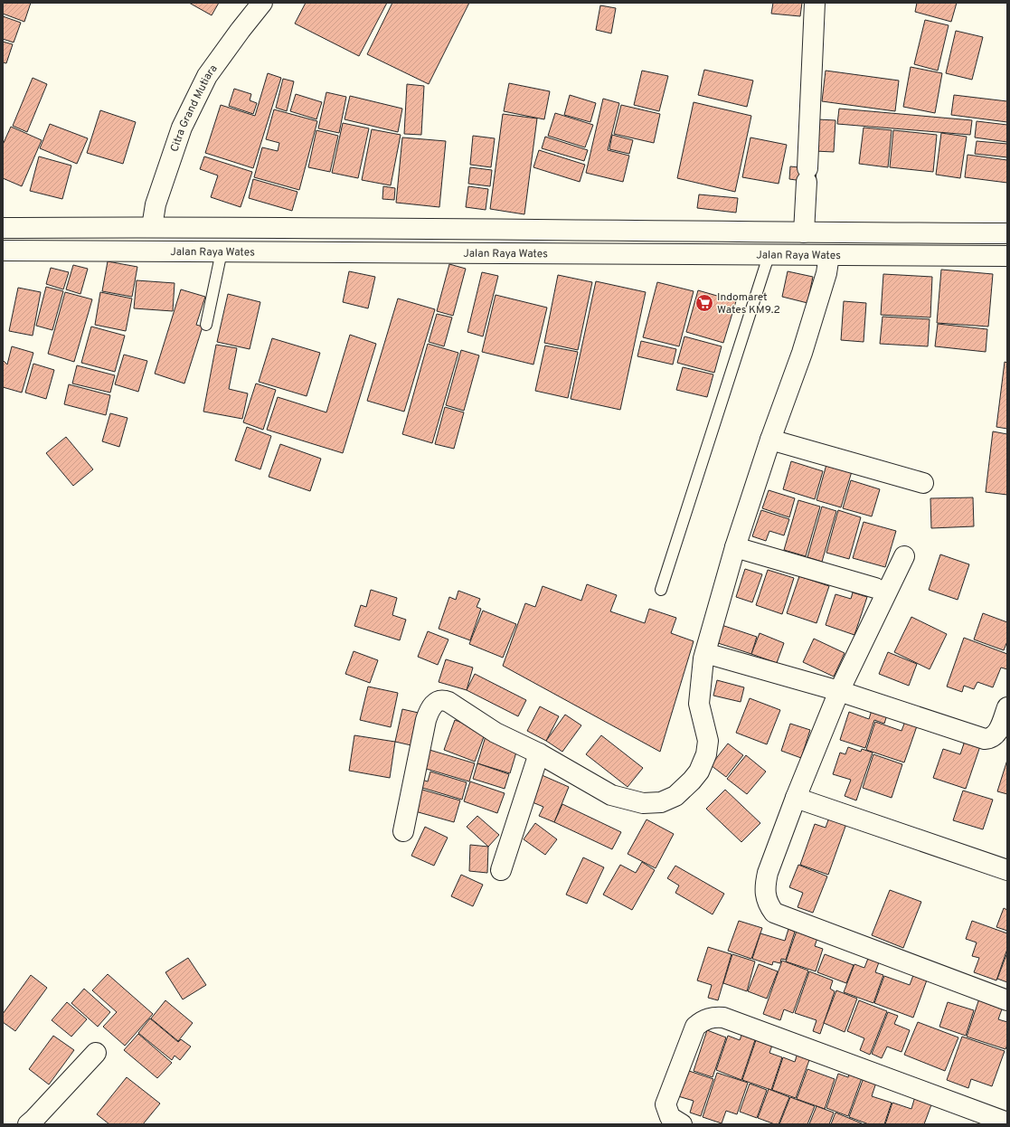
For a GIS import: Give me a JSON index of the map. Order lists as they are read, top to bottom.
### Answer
{
  "streets": {
    "main road": ["Citra Grand Mutiara", "Jalan Raya Wates"]
  },
  "crossings": [
    ["Citra Grand Mutiara", "Jalan Raya Wates"]
  ],
  "places": {
    "supermarket": ["Indomaret Wates KM9.2"]
  }
}
